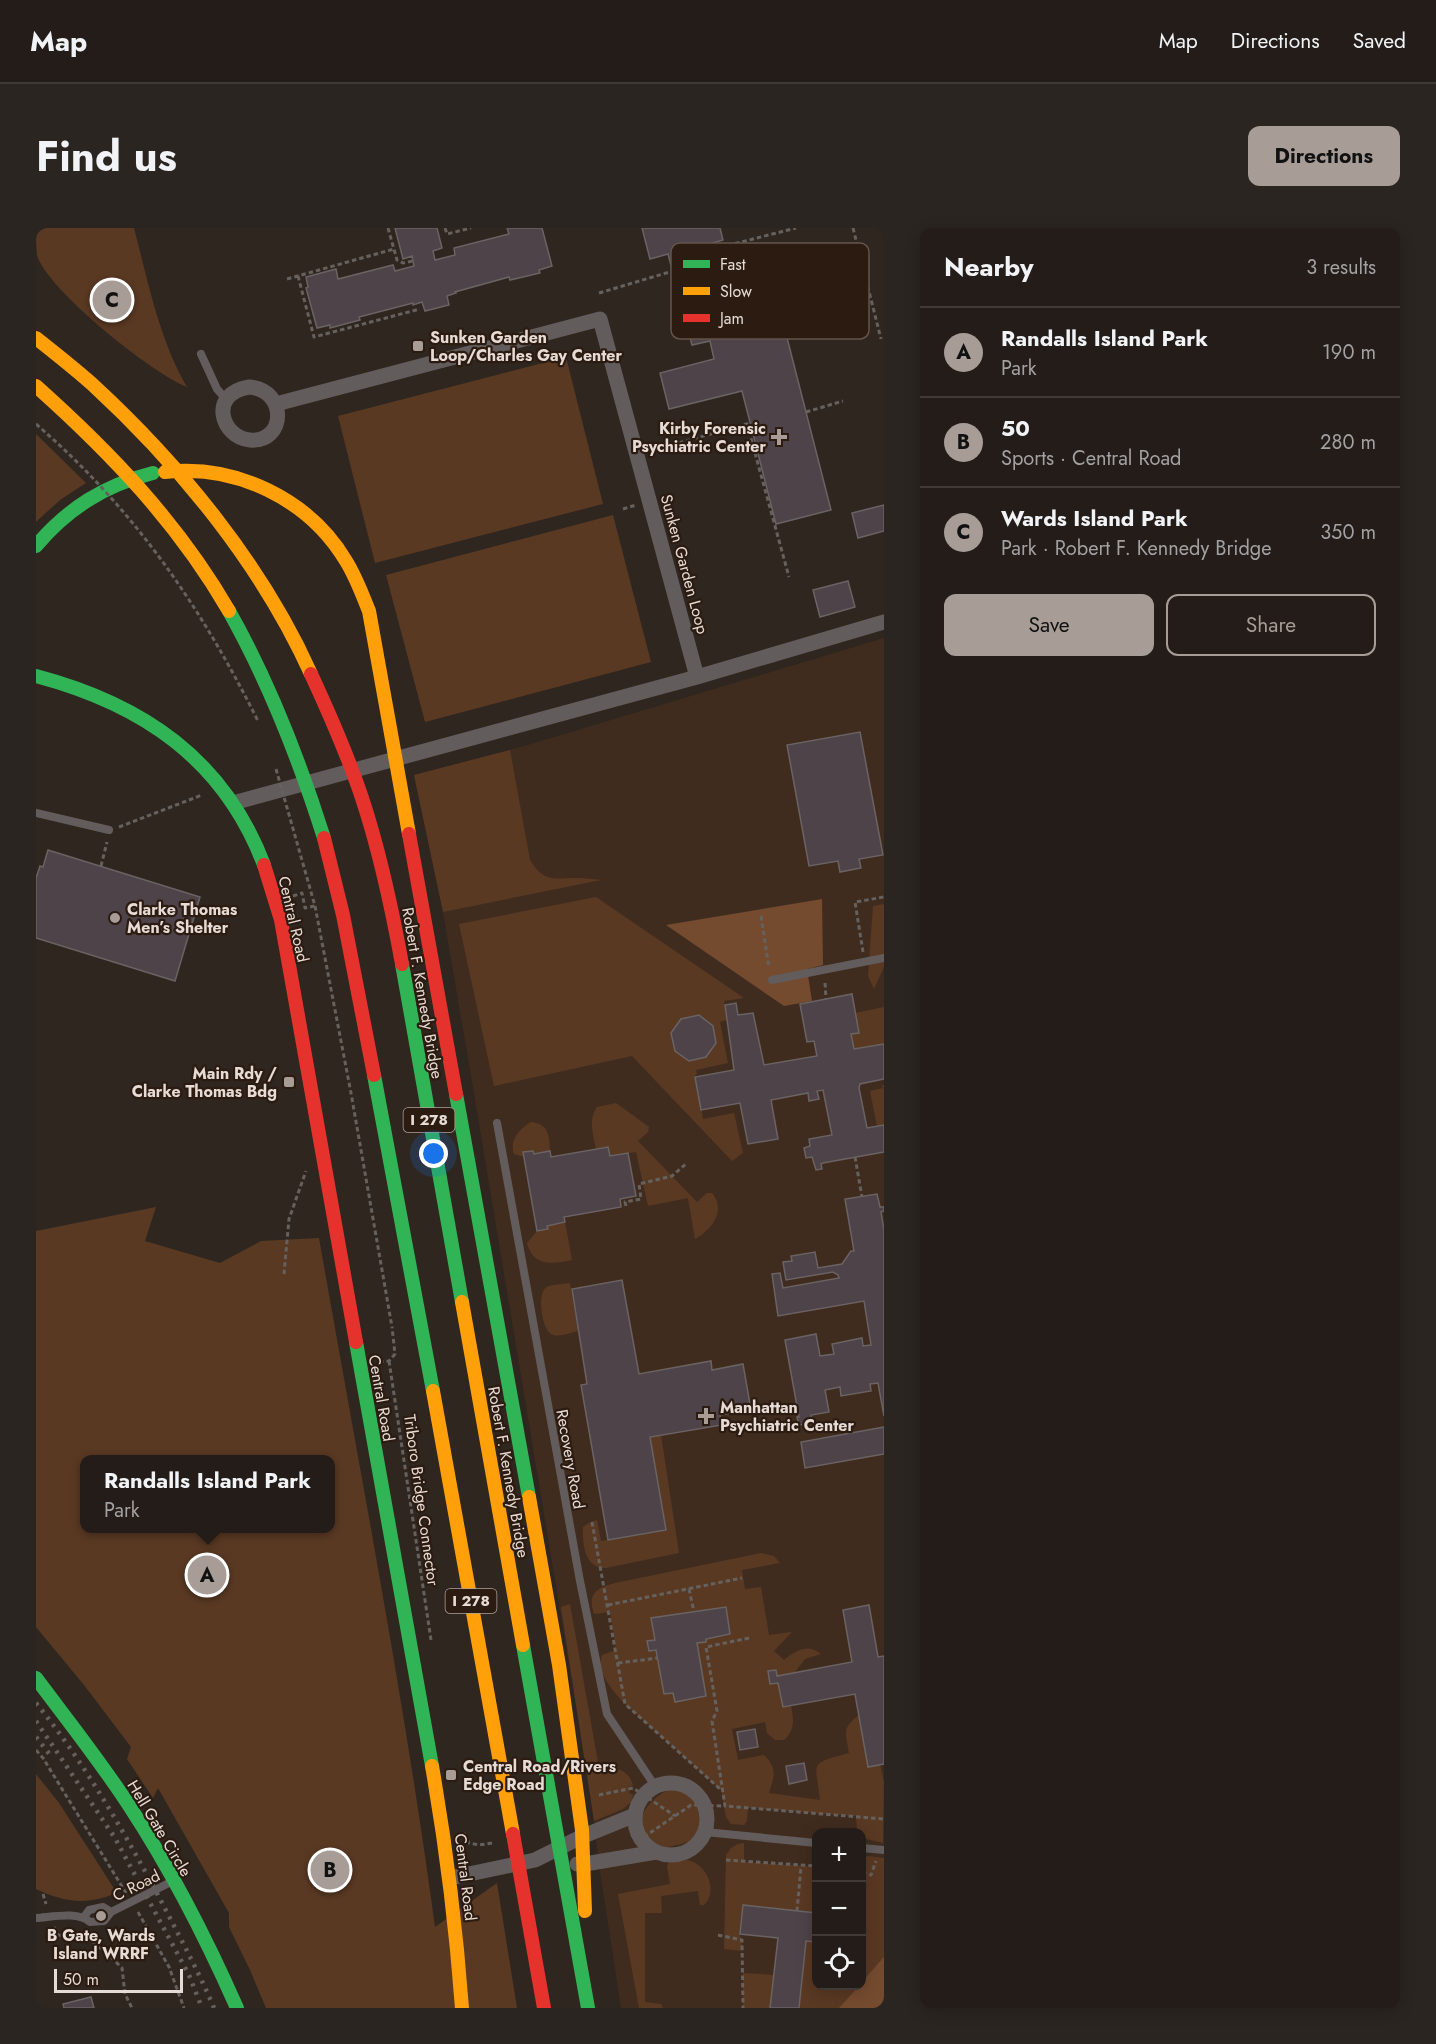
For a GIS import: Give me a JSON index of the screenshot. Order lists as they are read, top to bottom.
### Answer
{
  "streets": {
    "main road": [
      "Central Road",
      "Robert F. Kennedy Bridge",
      "I 278",
      "Hell Gate Circle"
    ],
    "street": ["Sunken Garden Loop"],
    "lane": ["Recovery Road", "C Road"],
    "path": ["Triboro Bridge Connector"]
  },
  "crossings": [
    ["Hell Gate Circle", "C Road"]
  ],
  "places": {
    "transit": ["Sunken Garden Loop/Charles Gay Center", "Main Rdy / Clarke Thomas Bdg", "Central Road/Rivers Edge Road"],
    "health": ["Kirby Forensic Psychiatric Center", "Manhattan Psychiatric Center"],
    "other": ["Clarke Thomas Men’s Shelter", "B Gate, Wards Island WRRF"]
  },
  "legend": ["Fast", "Slow", "Jam"],
  "scale_bar": "50 m",
  "page": {
    "header": "Map",
    "nav": ["Map", "Directions", "Saved"],
    "title": "Find us",
    "buttons": [
      "Directions",
      ["Save", "Share"]
    ],
    "heading": ["Nearby", "3 results"],
    "pins": ["C", "A", "B"],
    "list": [
      {
        "mark": "A",
        "name": "Randalls Island Park",
        "note": "Park",
        "value": "190 m"
      },
      {
        "mark": "B",
        "name": "50",
        "note": "Sports · Central Road",
        "value": "280 m"
      },
      {
        "mark": "C",
        "name": "Wards Island Park",
        "note": "Park · Robert F. Kennedy Bridge",
        "value": "350 m"
      }
    ],
    "popup": ["Randalls Island Park", "Park"],
    "map_buttons": ["+", "−"],
    "scale": "50 m"
  }
}
